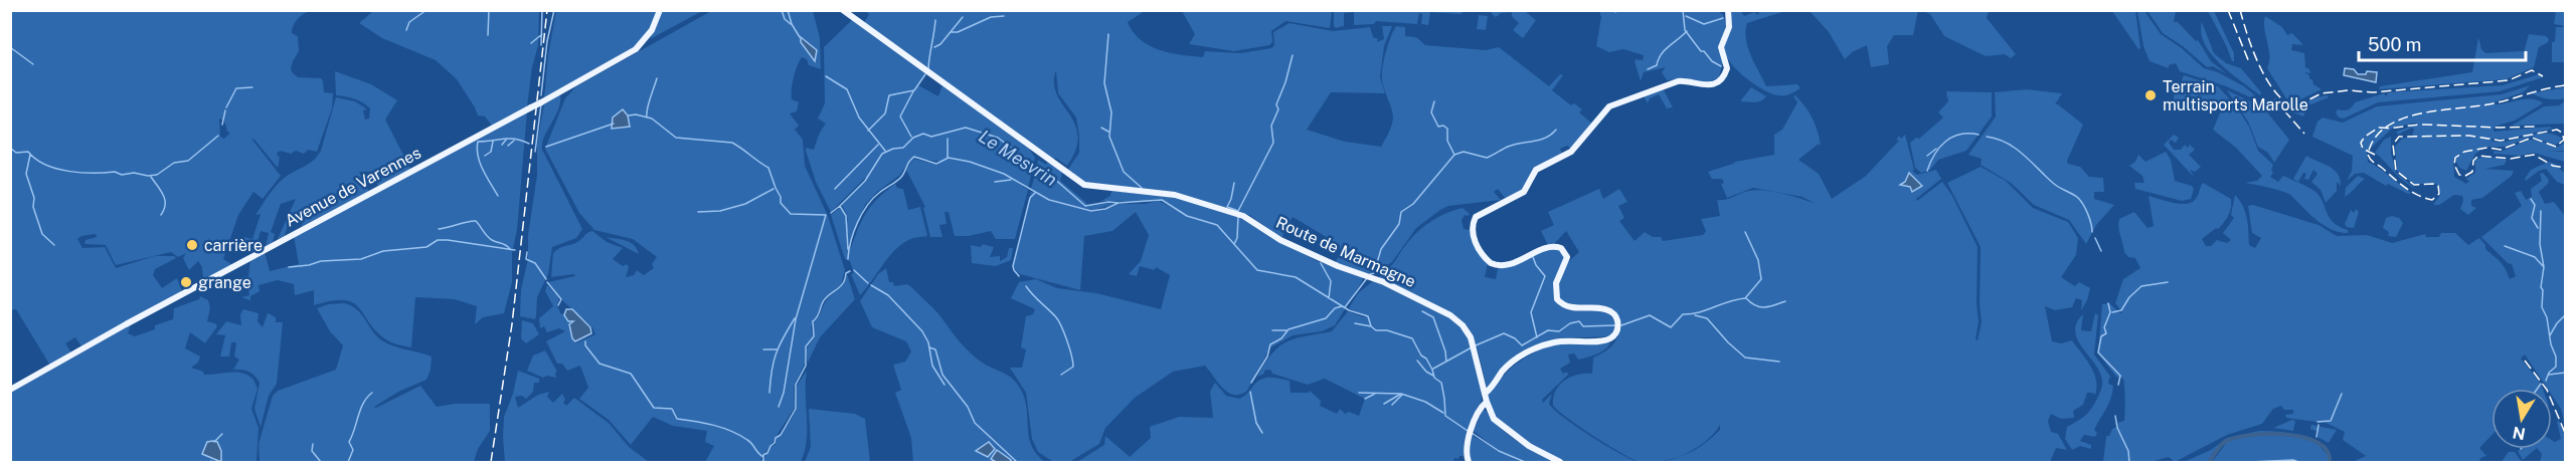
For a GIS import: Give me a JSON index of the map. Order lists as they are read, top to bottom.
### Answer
{
  "streets": {
    "main road": ["Avenue de Varennes", "Route de Marmagne"]
  },
  "water": ["Le Mesvrin"],
  "places": ["Terrain multisports Marolle", "carrière", "grange"],
  "scale_bar": "500 m",
  "north": "bottom"
}
